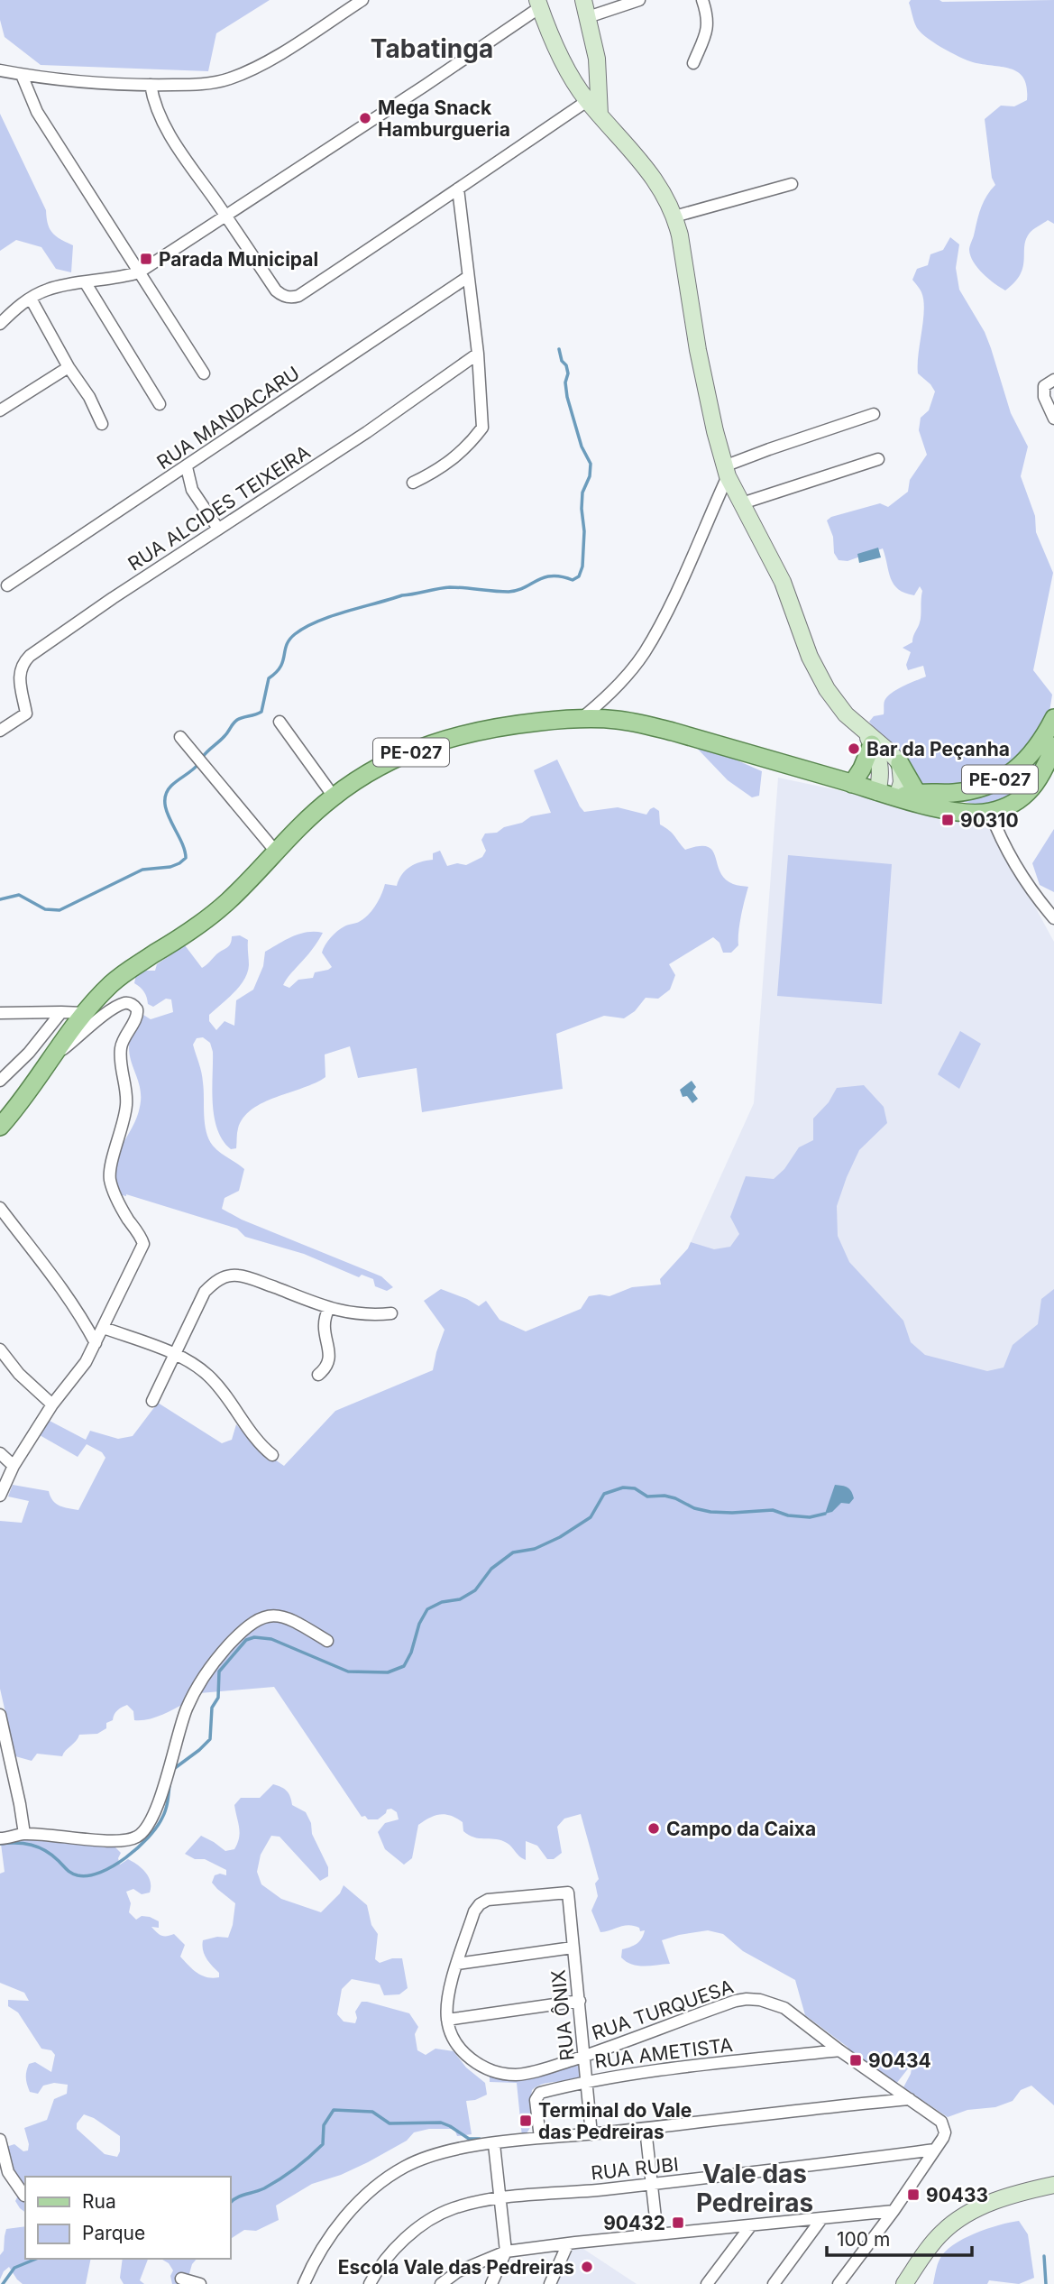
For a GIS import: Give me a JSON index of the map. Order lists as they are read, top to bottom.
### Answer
{
  "streets": {
    "main road": ["PE-027"],
    "street": [
      "RUA MANDACARU",
      "RUA ALCIDES TEIXEIRA",
      "RUA TURQUESA",
      "RUA ÔNIX",
      "RUA AMETISTA",
      "RUA RUBI"
    ]
  },
  "crossings": [
    ["RUA TURQUESA", "RUA ÔNIX"],
    ["RUA TURQUESA", "RUA AMETISTA"],
    ["RUA TURQUESA", "RUA RUBI"],
    ["RUA ÔNIX", "RUA AMETISTA"]
  ],
  "districts": ["Tabatinga", "Vale das Pedreiras"],
  "places": {
    "other": [
      "Mega Snack Hamburgueria",
      "Bar da Peçanha",
      "Campo da Caixa",
      "Escola Vale das Pedreiras"
    ],
    "transit": [
      "Parada Municipal",
      "90310",
      "90434",
      "Terminal do Vale das Pedreiras",
      "90433",
      "90432"
    ]
  },
  "legend": ["Rua", "Parque"],
  "scale_bar": "100 m"
}
